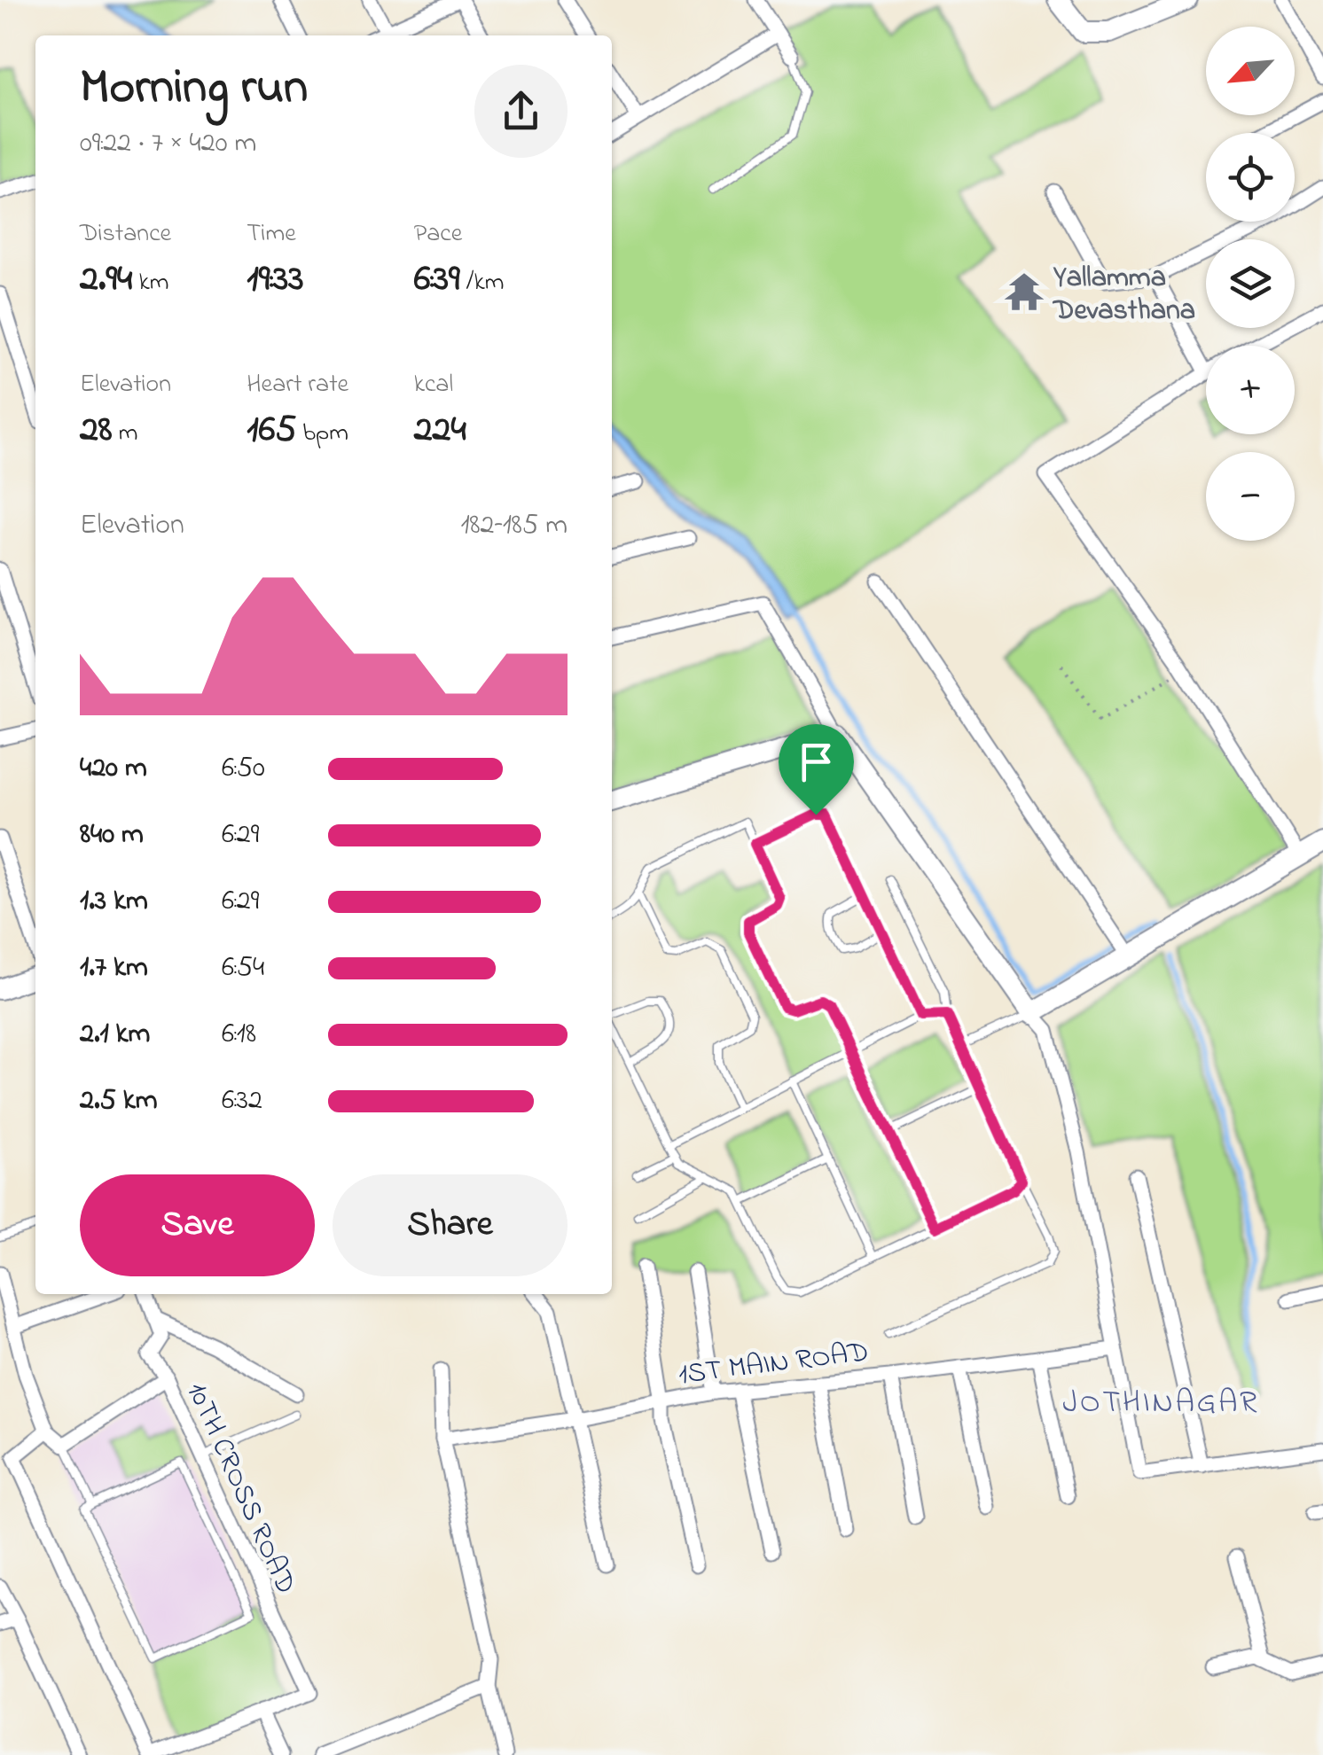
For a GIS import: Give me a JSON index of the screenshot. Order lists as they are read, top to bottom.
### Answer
{
  "streets": {
    "street": ["1ST MAIN ROAD", "10TH CROSS ROAD"]
  },
  "districts": ["JOTHINAGAR"],
  "places": {
    "temple": ["Yallamma Devasthana"]
  },
  "north": "bottom left",
  "page": {
    "map_buttons": ["+", "−"],
    "heading": ["Morning run", "09:22 · 7 × 420 m"],
    "stats": [
      ["Distance", "2.94 km"],
      ["Time", "19:33"],
      ["Pace", "6:39 /km"],
      ["Elevation", "28 m"],
      ["Heart rate", "165 bpm"],
      ["kcal", "224"]
    ],
    "chart": ["Elevation", "182–185 m"],
    "list": [
      {
        "name": "420 m",
        "note": "6:50"
      },
      {
        "name": "840 m",
        "note": "6:29"
      },
      {
        "name": "1.3 km",
        "note": "6:29"
      },
      {
        "name": "1.7 km",
        "note": "6:54"
      },
      {
        "name": "2.1 km",
        "note": "6:18"
      },
      {
        "name": "2.5 km",
        "note": "6:32"
      }
    ],
    "buttons": ["Save", "Share"]
  }
}
